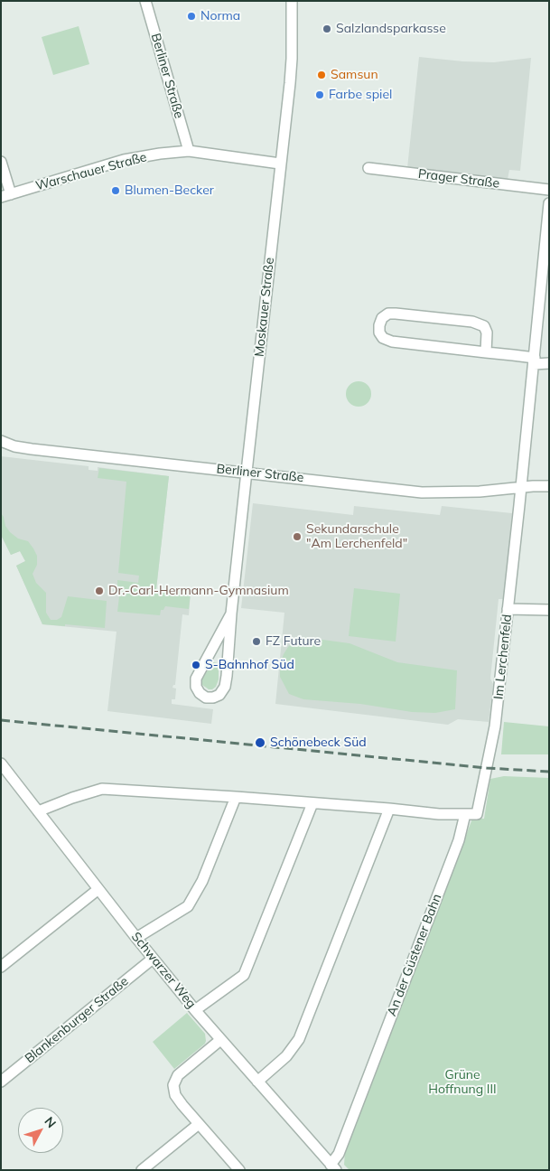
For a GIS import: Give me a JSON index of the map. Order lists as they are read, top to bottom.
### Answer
{
  "streets": {
    "street": [
      "Berliner Straße",
      "Warschauer Straße",
      "Prager Straße",
      "Moskauer Straße",
      "Im Lerchenfeld",
      "An der Güstener Bahn",
      "Schwarzer Weg",
      "Blankenburger Straße"
    ]
  },
  "crossings": [
    ["Berliner Straße", "Warschauer Straße"],
    ["Berliner Straße", "Moskauer Straße"],
    ["Berliner Straße", "Im Lerchenfeld"],
    ["Warschauer Straße", "Moskauer Straße"],
    ["Im Lerchenfeld", "An der Güstener Bahn"],
    ["An der Güstener Bahn", "Schwarzer Weg"],
    ["Schwarzer Weg", "Blankenburger Straße"]
  ],
  "parks": ["Grüne Hoffnung III"],
  "places": [
    "Norma",
    "Salzlandsparkasse",
    "Samsun",
    "Farbe spiel",
    "Blumen-Becker",
    "Sekundarschule \"Am Lerchenfeld\"",
    "Dr.-Carl-Hermann-Gymnasium",
    "FZ Future",
    "S-Bahnhof Süd",
    "Schönebeck Süd"
  ],
  "north": "top right"
}
